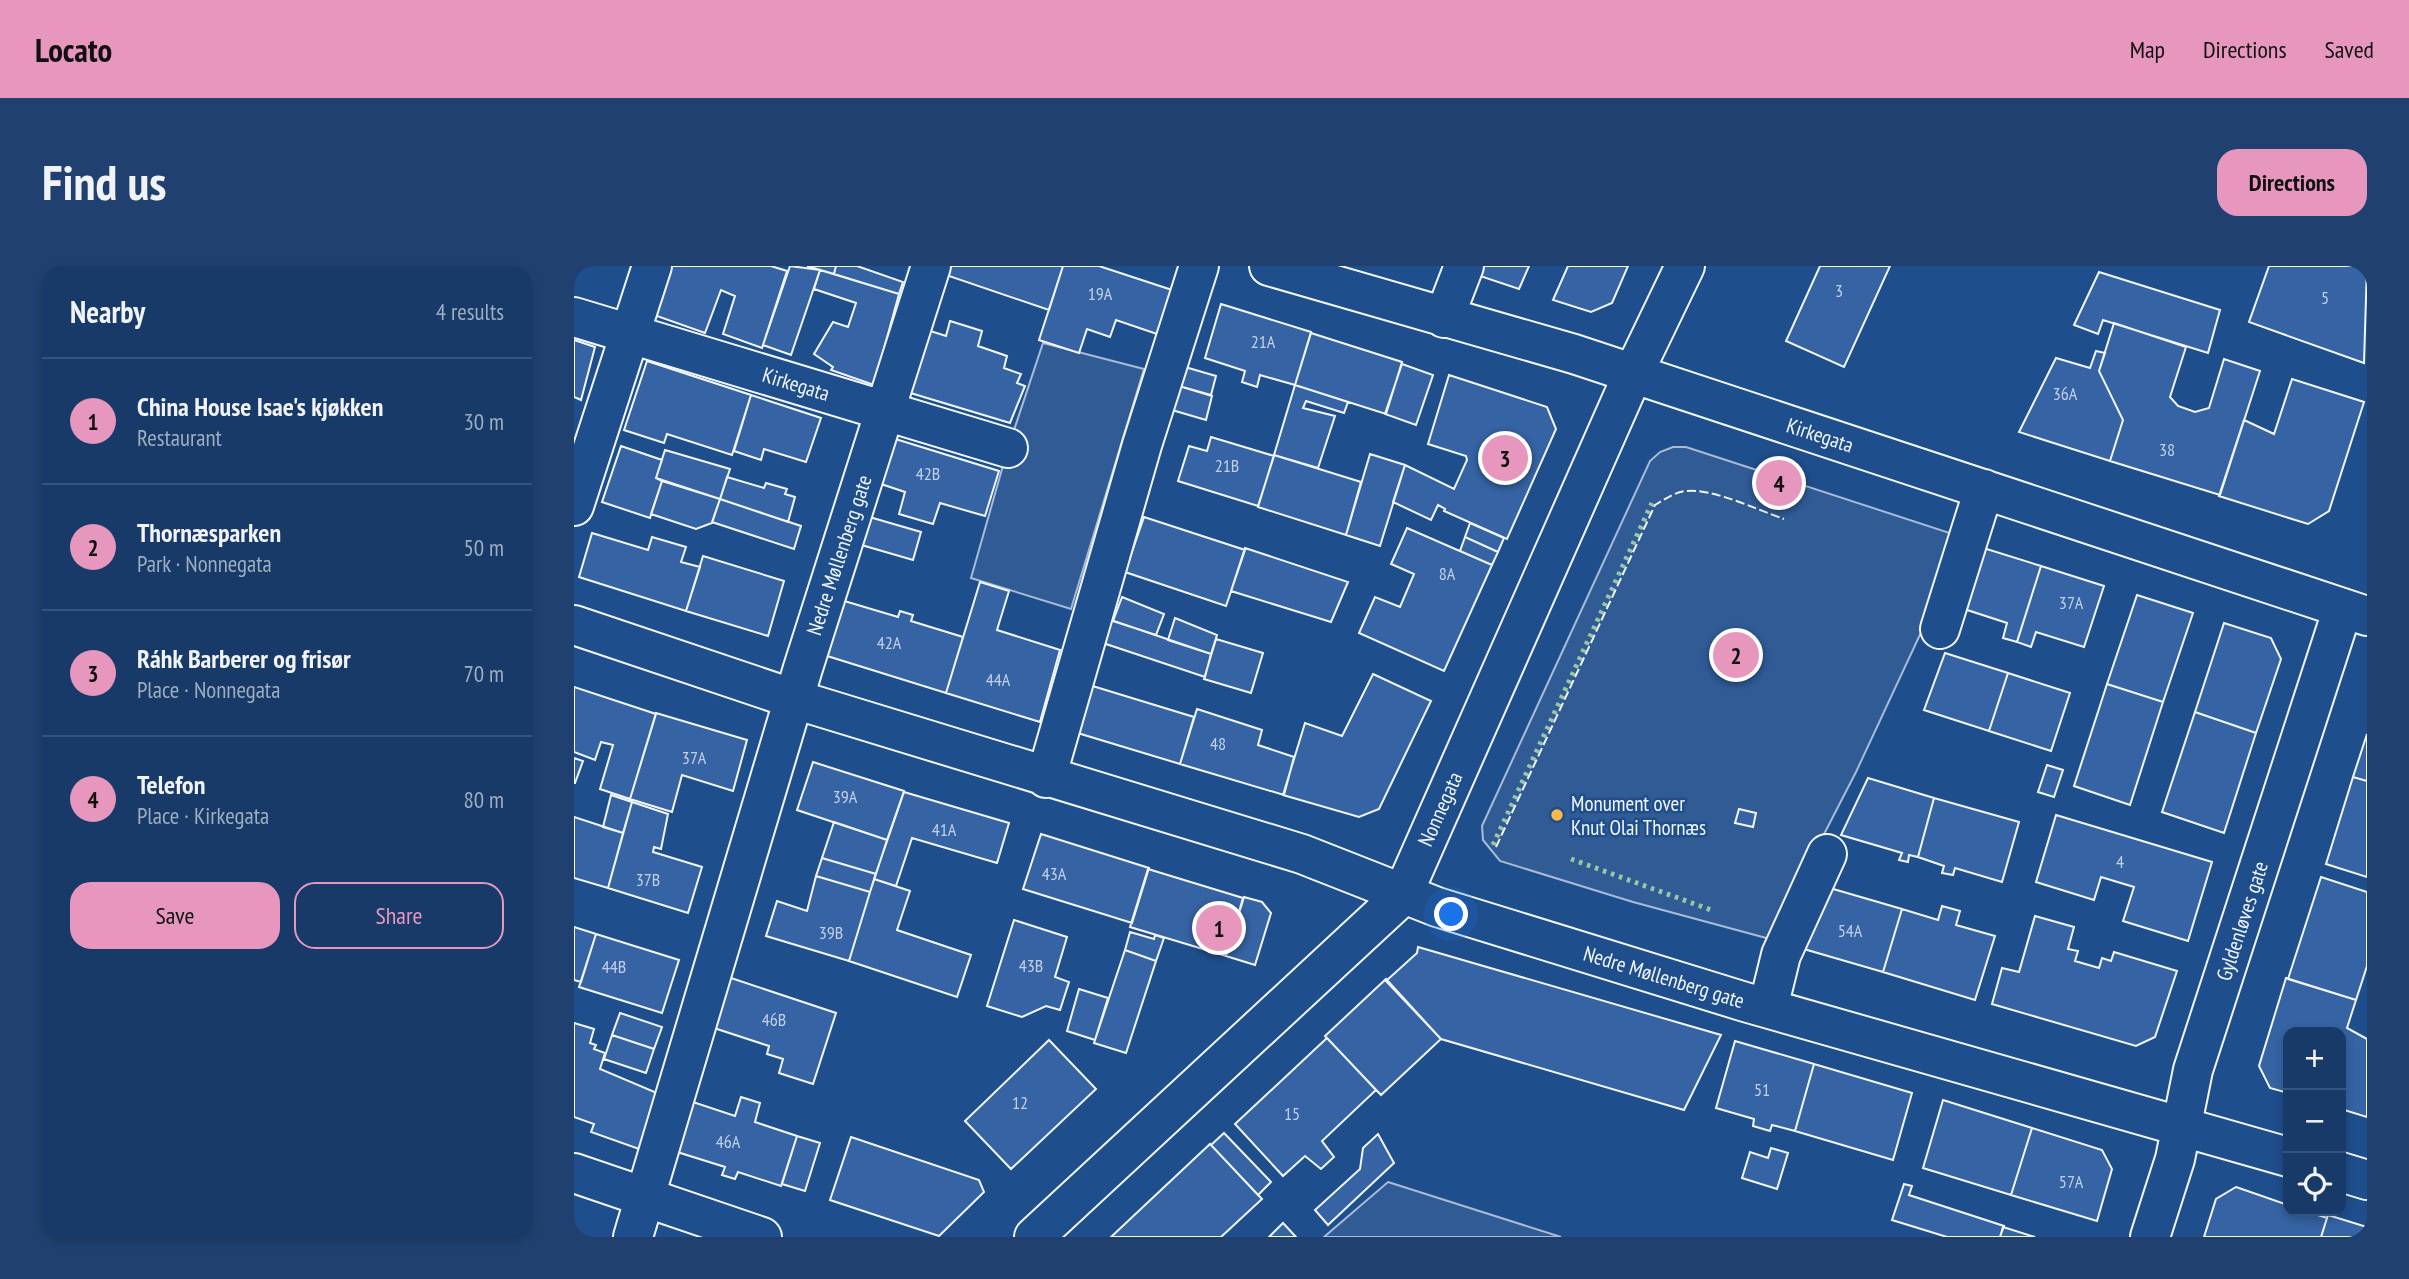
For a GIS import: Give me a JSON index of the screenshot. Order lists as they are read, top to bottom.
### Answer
{
  "streets": {
    "street": [
      "Kirkegata",
      "Nedre Møllenberg gate",
      "Nonnegata",
      "Gyldenløves gate"
    ]
  },
  "crossings": [
    ["Kirkegata", "Nedre Møllenberg gate"],
    ["Kirkegata", "Nonnegata"],
    ["Kirkegata", "Gyldenløves gate"],
    ["Nedre Møllenberg gate", "Nonnegata"],
    ["Nedre Møllenberg gate", "Gyldenløves gate"]
  ],
  "places": ["Monument over Knut Olai Thornæs"],
  "house_numbers": [
    "3",
    "19A",
    "5",
    "21A",
    "36A",
    "38",
    "21B",
    "42B",
    "8A",
    "37A",
    "42A",
    "44A",
    "48",
    "37A",
    "39A",
    "41A",
    "4",
    "43A",
    "37B",
    "54A",
    "39B",
    "43B",
    "44B",
    "46B",
    "51",
    "12",
    "15",
    "46A",
    "57A"
  ],
  "page": {
    "header": "Locato",
    "nav": ["Map", "Directions", "Saved"],
    "buttons": [
      "Directions",
      ["Save", "Share"]
    ],
    "title": "Find us",
    "heading": ["Nearby", "4 results"],
    "list": [
      {
        "mark": "1",
        "name": "China House Isae's kjøkken",
        "note": "Restaurant",
        "value": "30 m"
      },
      {
        "mark": "2",
        "name": "Thornæsparken",
        "note": "Park · Nonnegata",
        "value": "50 m"
      },
      {
        "mark": "3",
        "name": "Ráhk Barberer og frisør",
        "note": "Place · Nonnegata",
        "value": "70 m"
      },
      {
        "mark": "4",
        "name": "Telefon",
        "note": "Place · Kirkegata",
        "value": "80 m"
      }
    ],
    "pins": [
      "3",
      "4",
      "2",
      "1"
    ],
    "map_buttons": ["+", "−"]
  }
}
